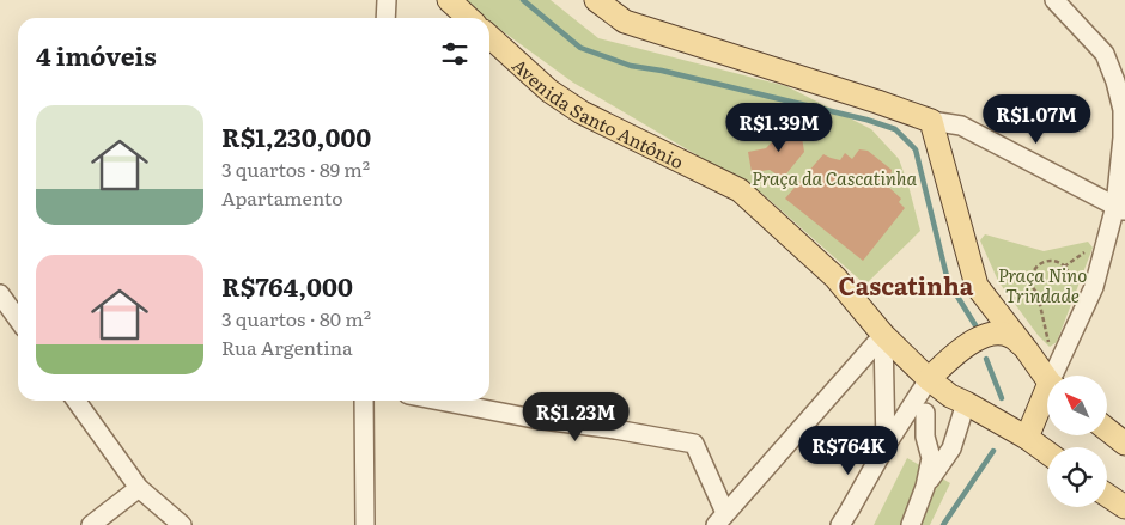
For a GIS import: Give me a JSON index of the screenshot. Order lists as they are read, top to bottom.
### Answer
{
  "streets": {
    "main road": ["Avenida Santo Antônio"]
  },
  "districts": ["Cascatinha"],
  "parks": ["Praça da Cascatinha", "Praça Nino Trindade"],
  "north": "top left",
  "page": {
    "heading": "4 imóveis",
    "list": [
      {
        "name": "R$1,230,000",
        "note": "3 quartos · 89 m² · Apartamento"
      },
      {
        "name": "R$764,000",
        "note": "3 quartos · 80 m² · Rua Argentina"
      }
    ],
    "price": [
      "R$1.07M",
      "R$1.39M",
      "R$1.23M",
      "R$764K"
    ]
  }
}
